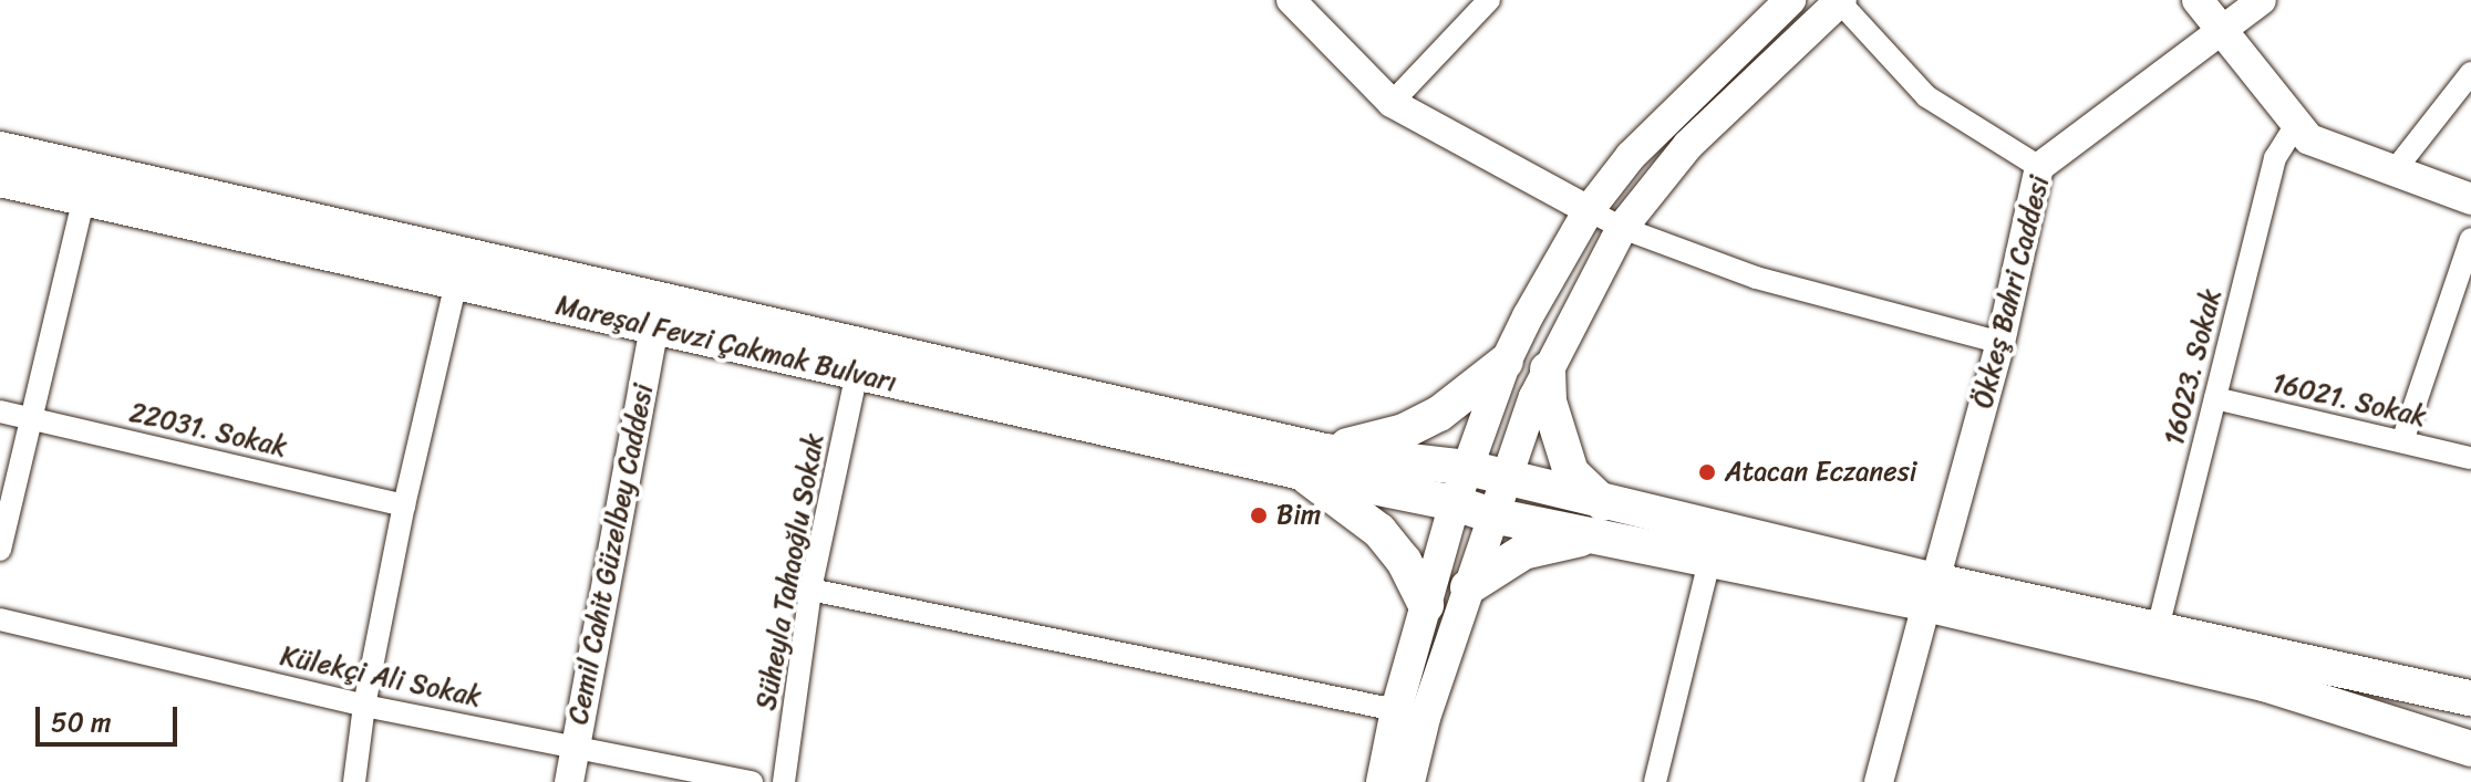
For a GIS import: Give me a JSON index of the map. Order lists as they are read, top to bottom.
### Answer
{
  "streets": {
    "main road": ["Mareşal Fevzi Çakmak Bulvarı"],
    "street": [
      "Ökkeş Bahri Caddesi",
      "16023. Sokak",
      "16021. Sokak",
      "22031. Sokak",
      "Cemil Cahit Güzelbey Caddesi",
      "Süheyla Tahaoğlu Sokak",
      "Külekçi Ali Sokak"
    ]
  },
  "crossings": [
    ["Ökkeş Bahri Caddesi", "Mareşal Fevzi Çakmak Bulvarı"],
    ["Mareşal Fevzi Çakmak Bulvarı", "Cemil Cahit Güzelbey Caddesi"],
    ["Mareşal Fevzi Çakmak Bulvarı", "Süheyla Tahaoğlu Sokak"],
    ["16023. Sokak", "16021. Sokak"],
    ["Cemil Cahit Güzelbey Caddesi", "Külekçi Ali Sokak"]
  ],
  "places": ["Atacan Eczanesi", "Bim"],
  "scale_bar": "50 m"
}
